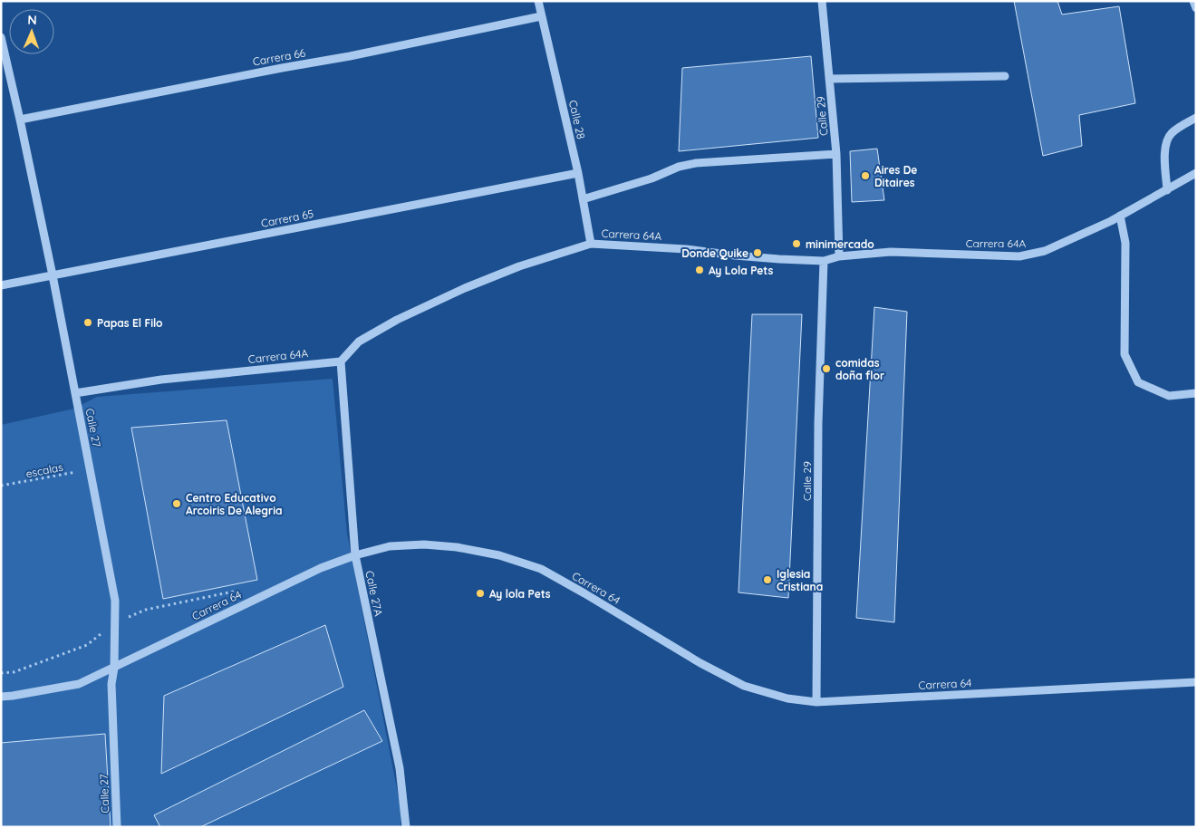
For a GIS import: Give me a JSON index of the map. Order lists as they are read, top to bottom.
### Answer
{
  "streets": {
    "street": [
      "Carrera 66",
      "Calle 29",
      "Calle 28",
      "Carrera 65",
      "Carrera 64A",
      "Calle 27",
      "Carrera 64",
      "Calle 27A"
    ],
    "path": ["escalas"]
  },
  "crossings": [
    ["Carrera 66", "Calle 28"],
    ["Carrera 66", "Calle 27"],
    ["Calle 29", "Carrera 64A"],
    ["Calle 29", "Carrera 64"],
    ["Calle 28", "Carrera 65"],
    ["Calle 28", "Carrera 64A"],
    ["Carrera 65", "Calle 27"],
    ["Carrera 64A", "Calle 27"],
    ["Carrera 64A", "Calle 27A"],
    ["Calle 27", "escalas"],
    ["Calle 27", "Carrera 64"],
    ["Carrera 64", "Calle 27A"]
  ],
  "places": [
    "Aires De Ditaires",
    "minimercado",
    "Donde Quike",
    "Ay Lola Pets",
    "Papas El Filo",
    "comidas doña flor",
    "Centro Educativo Arcoiris De Alegria",
    "Iglesia Cristiana",
    "Ay lola Pets"
  ],
  "north": "top"
}
